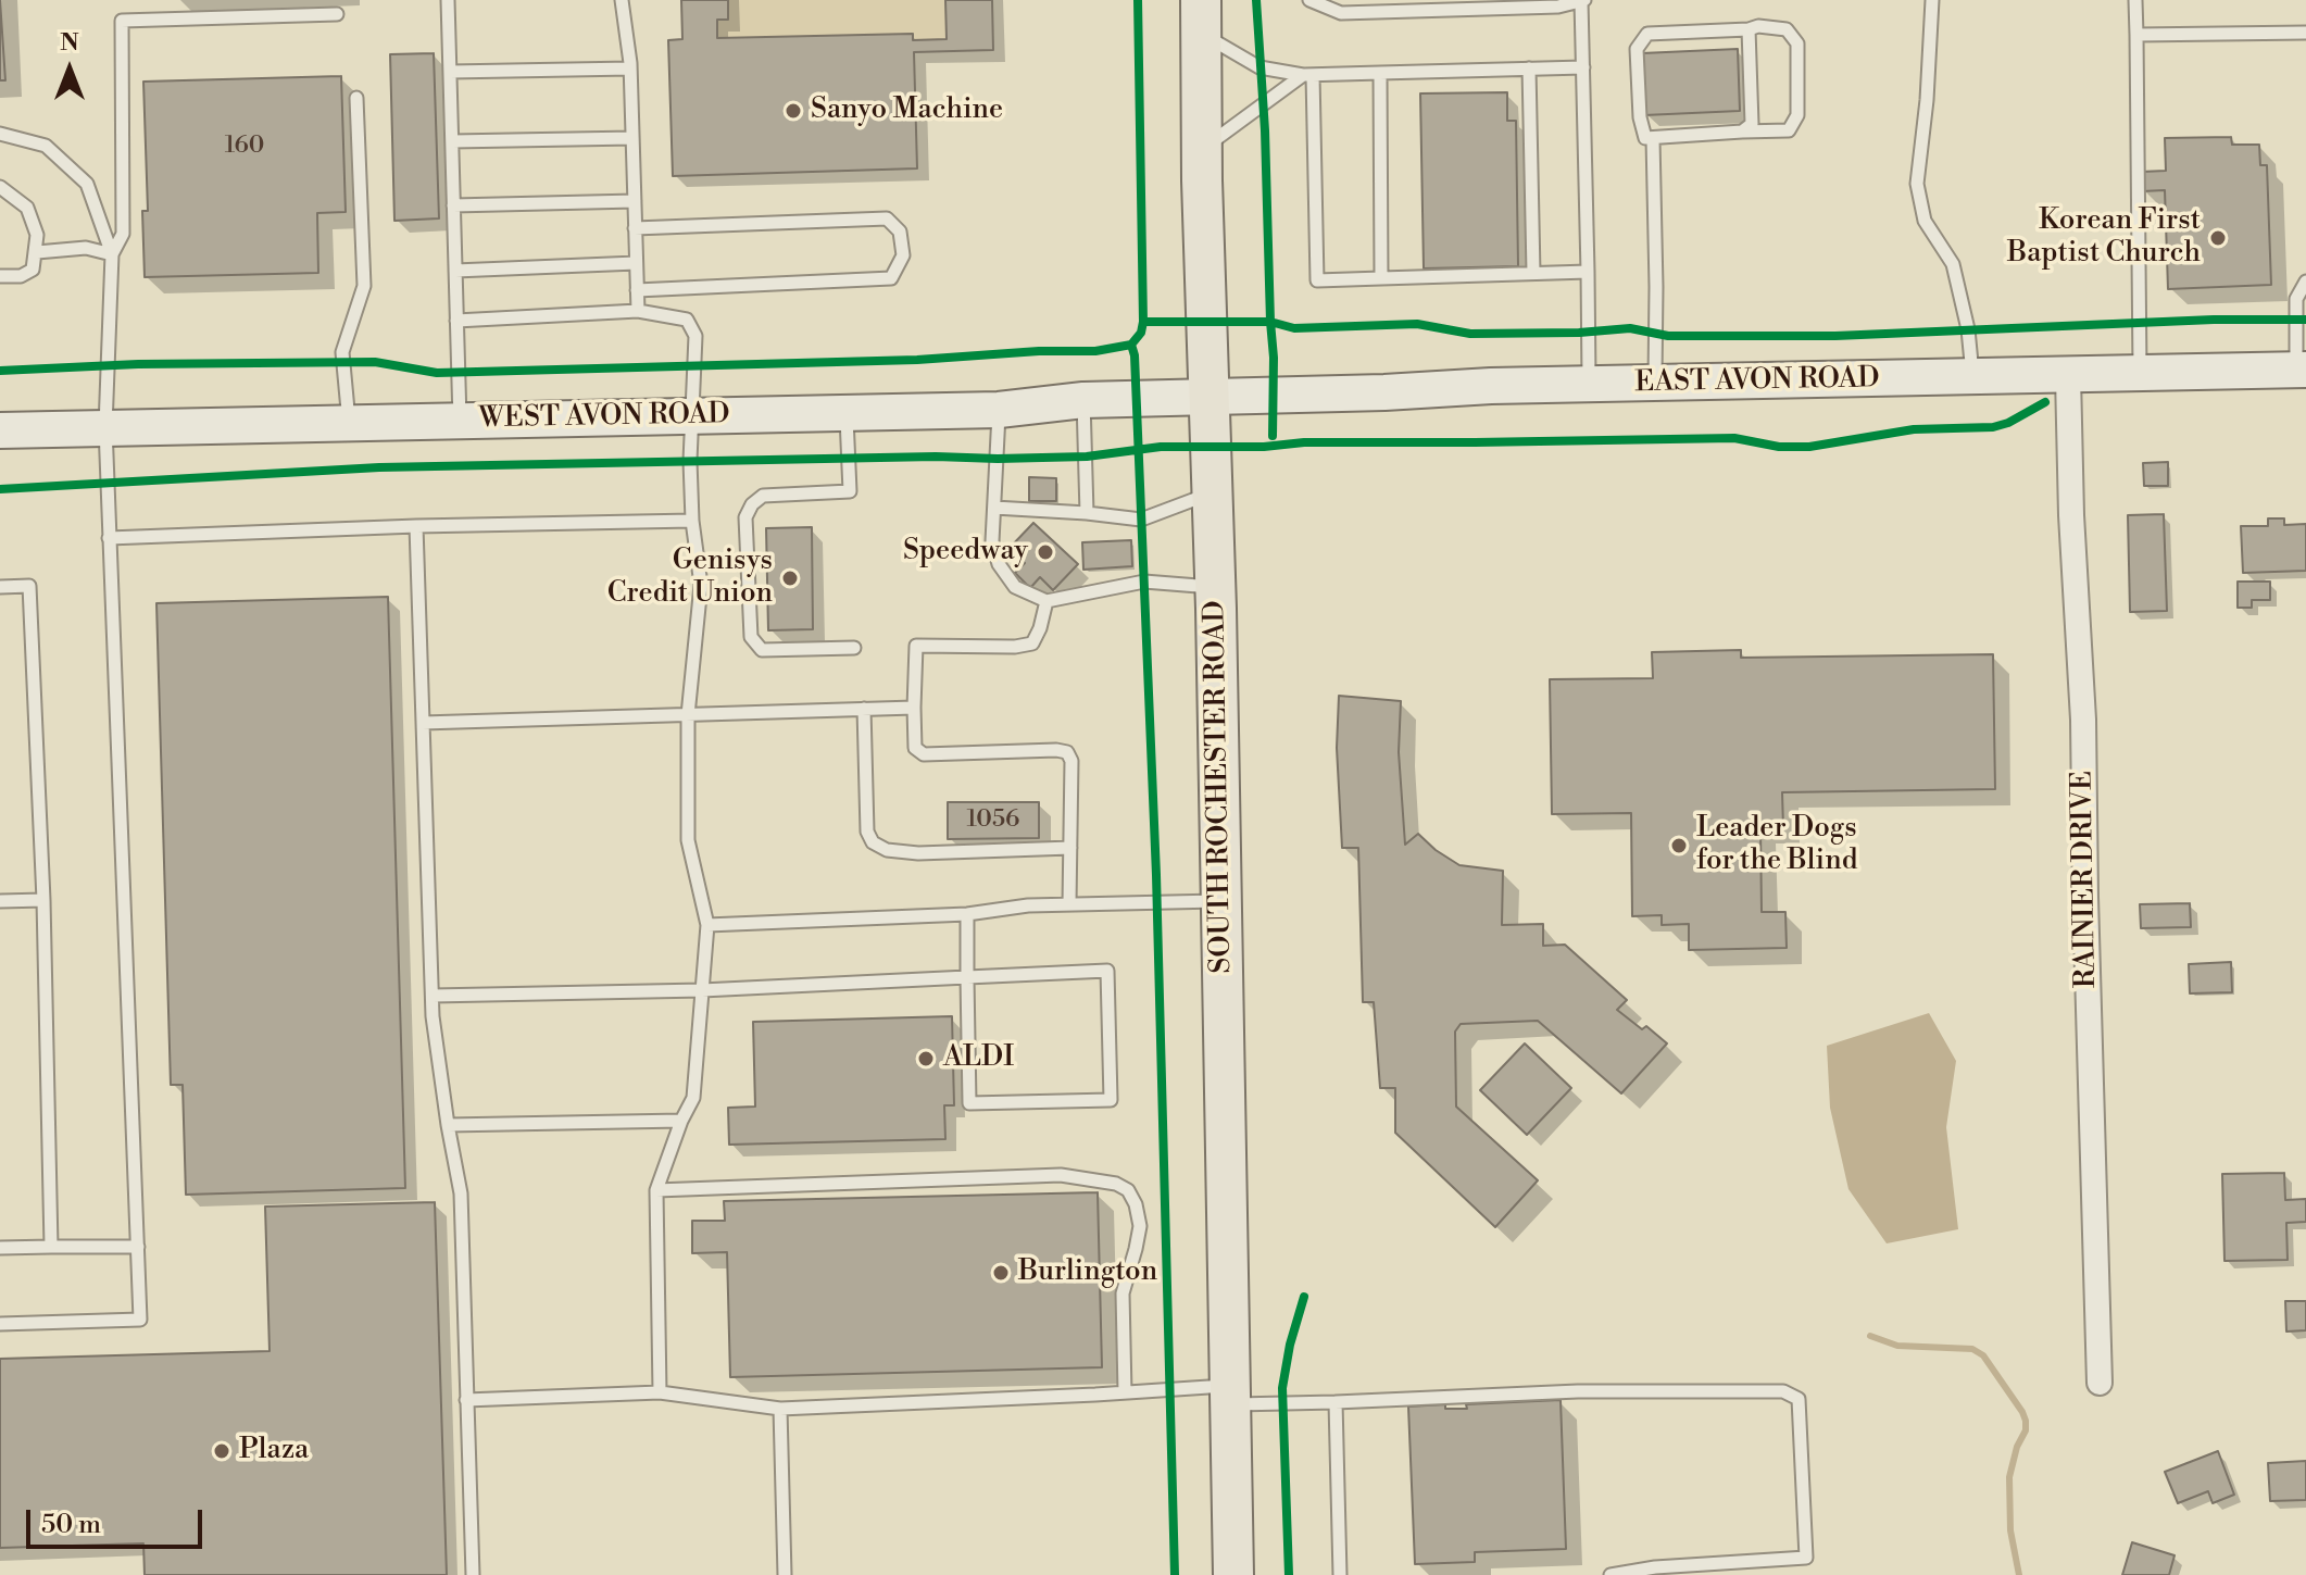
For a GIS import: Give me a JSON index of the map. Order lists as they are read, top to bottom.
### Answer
{
  "streets": {
    "main road": ["EAST AVON ROAD", "WEST AVON ROAD", "SOUTH ROCHESTER ROAD"],
    "street": ["RAINIER DRIVE"]
  },
  "crossings": [
    ["EAST AVON ROAD", "WEST AVON ROAD"],
    ["EAST AVON ROAD", "SOUTH ROCHESTER ROAD"],
    ["EAST AVON ROAD", "RAINIER DRIVE"],
    ["WEST AVON ROAD", "SOUTH ROCHESTER ROAD"]
  ],
  "places": [
    "Sanyo Machine",
    "Korean First Baptist Church",
    "Speedway",
    "Genisys Credit Union",
    "Leader Dogs for the Blind",
    "ALDI",
    "Burlington",
    "Plaza"
  ],
  "house_numbers": ["160", "1056"],
  "scale_bar": "50 m",
  "north": "top"
}
